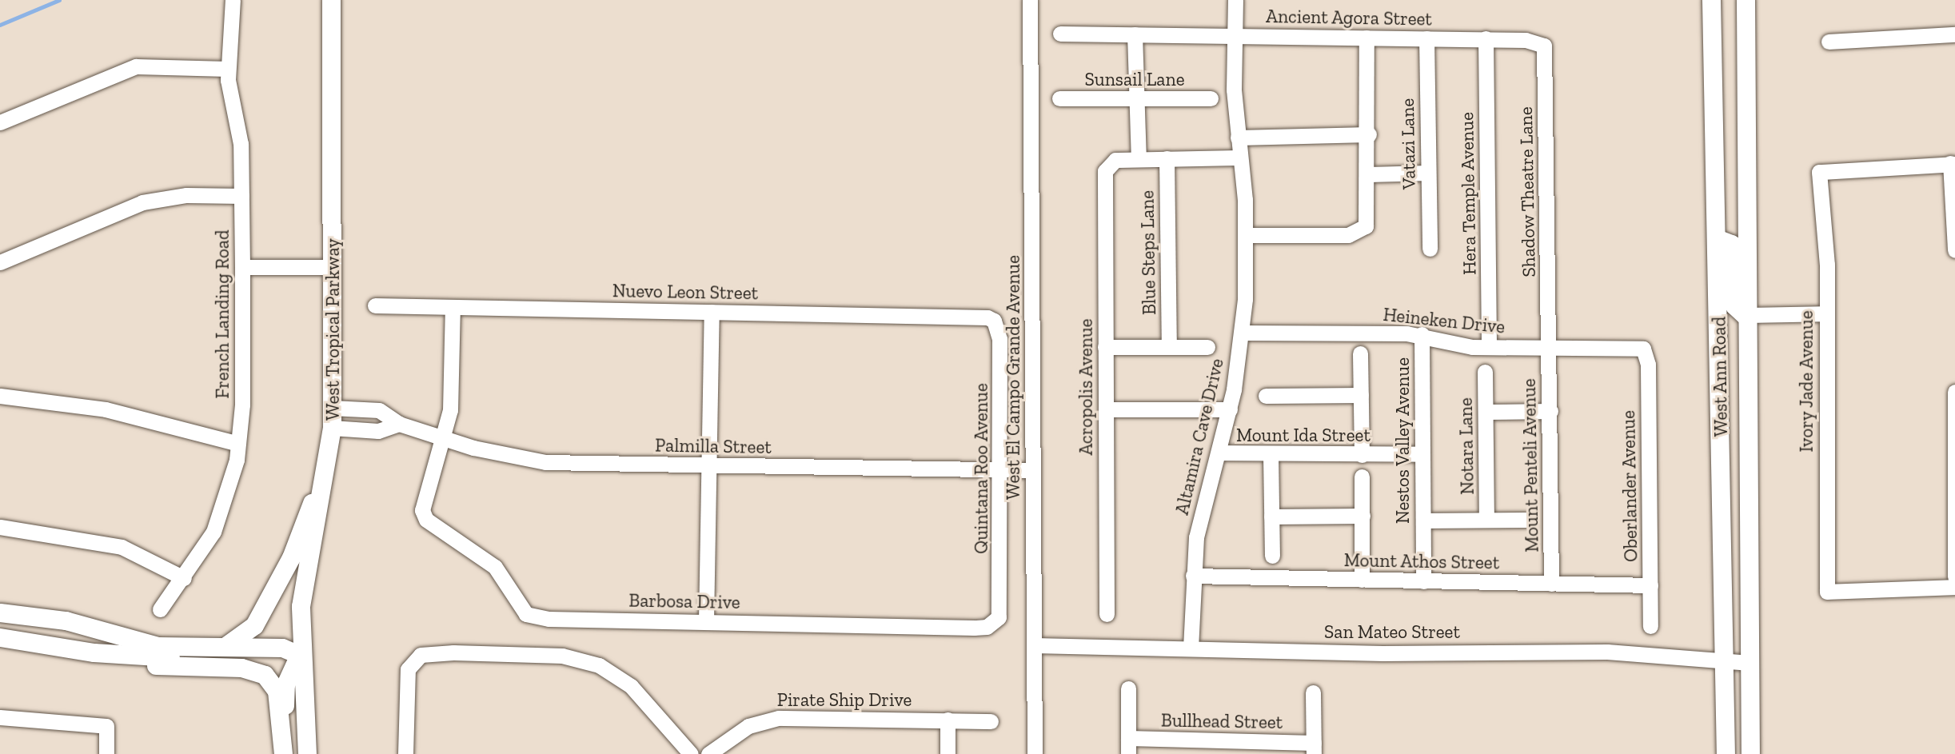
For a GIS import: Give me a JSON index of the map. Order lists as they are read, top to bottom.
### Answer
{
  "streets": {
    "main road": ["West Tropical Parkway", "West Ann Road"],
    "street": [
      "Ancient Agora Street",
      "Sunsail Lane",
      "Vatazi Lane",
      "Shadow Theatre Lane",
      "Hera Temple Avenue",
      "Blue Steps Lane",
      "Nuevo Leon Street",
      "French Landing Road",
      "Heineken Drive",
      "West El Campo Grande Avenue",
      "Ivory Jade Avenue",
      "Acropolis Avenue",
      "Mount Ida Street",
      "Altamira Cave Drive",
      "Nestos Valley Avenue",
      "Palmilla Street",
      "Notara Lane",
      "Mount Penteli Avenue",
      "Quintana Roo Avenue",
      "Oberlander Avenue",
      "Mount Athos Street",
      "Barbosa Drive",
      "San Mateo Street",
      "Pirate Ship Drive",
      "Bullhead Street"
    ]
  },
  "crossings": [
    ["Ancient Agora Street", "Vatazi Lane"],
    ["Ancient Agora Street", "Shadow Theatre Lane"],
    ["Ancient Agora Street", "Hera Temple Avenue"],
    ["Ancient Agora Street", "Altamira Cave Drive"],
    ["Shadow Theatre Lane", "Heineken Drive"],
    ["Shadow Theatre Lane", "Mount Penteli Avenue"],
    ["Hera Temple Avenue", "Heineken Drive"],
    ["Nuevo Leon Street", "Quintana Roo Avenue"],
    ["Heineken Drive", "Altamira Cave Drive"],
    ["Heineken Drive", "Nestos Valley Avenue"],
    ["Heineken Drive", "Mount Penteli Avenue"],
    ["Heineken Drive", "Oberlander Avenue"],
    ["West Tropical Parkway", "Palmilla Street"],
    ["West Ann Road", "San Mateo Street"],
    ["West El Campo Grande Avenue", "Palmilla Street"],
    ["West El Campo Grande Avenue", "San Mateo Street"],
    ["Mount Ida Street", "Altamira Cave Drive"],
    ["Mount Ida Street", "Nestos Valley Avenue"],
    ["Altamira Cave Drive", "Mount Athos Street"],
    ["Altamira Cave Drive", "San Mateo Street"],
    ["Nestos Valley Avenue", "Mount Athos Street"],
    ["Palmilla Street", "Quintana Roo Avenue"],
    ["Palmilla Street", "Barbosa Drive"],
    ["Mount Penteli Avenue", "Mount Athos Street"],
    ["Quintana Roo Avenue", "Barbosa Drive"],
    ["Oberlander Avenue", "Mount Athos Street"]
  ]
}
